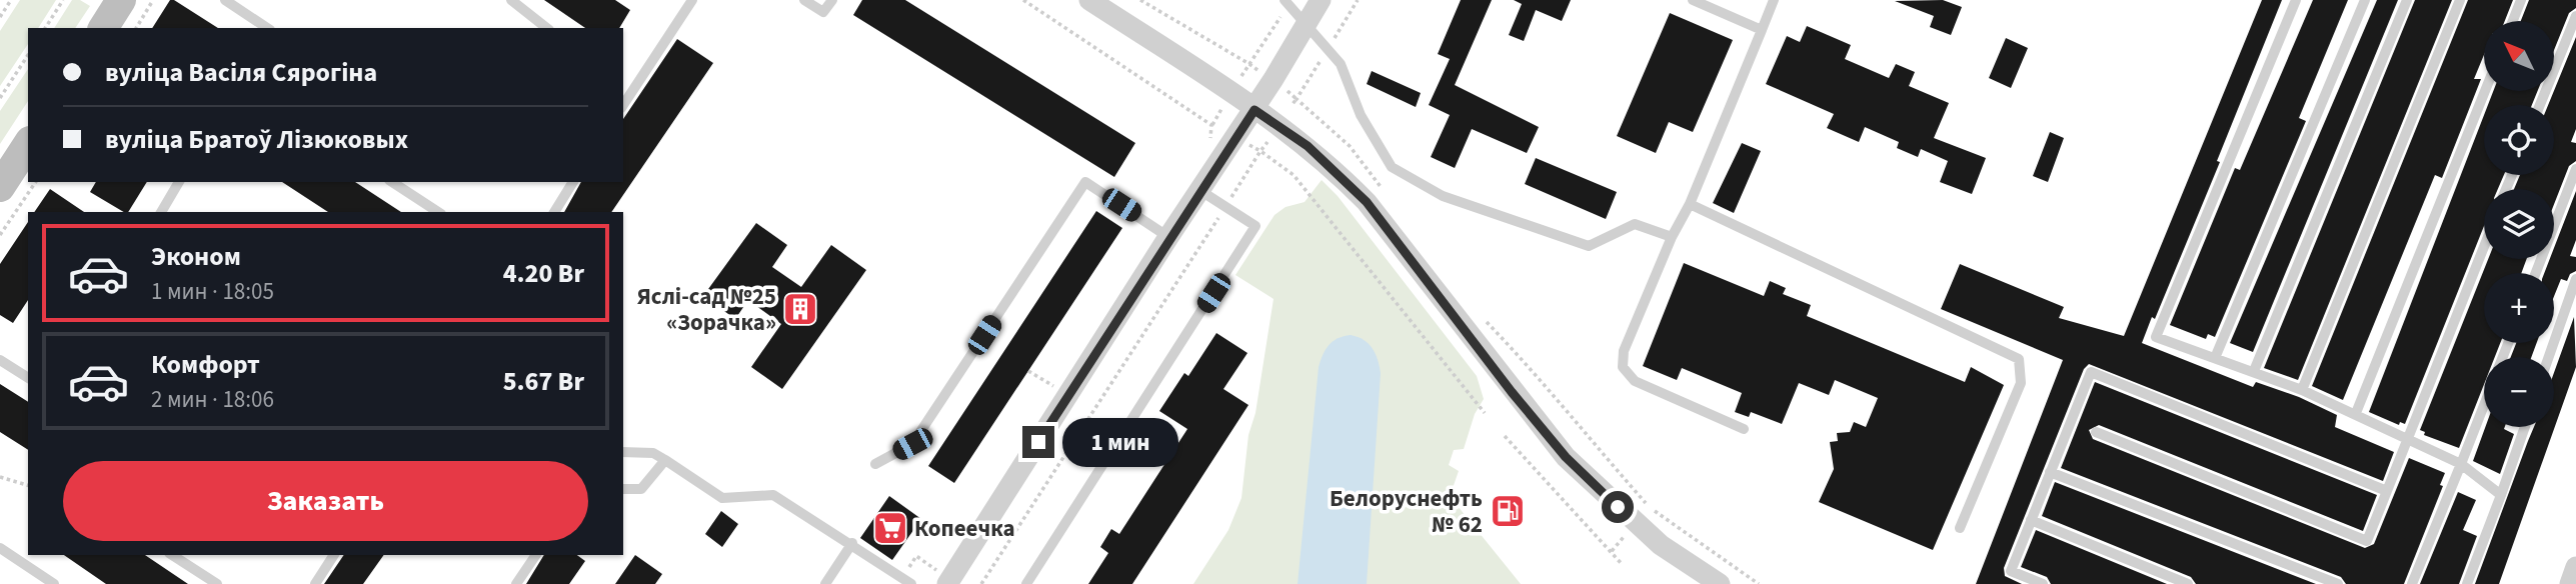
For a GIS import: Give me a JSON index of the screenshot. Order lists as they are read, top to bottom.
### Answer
{
  "places": {
    "building": ["Яслі-сад №25 «Зорачка»"],
    "fuel station": ["Белоруснефть № 62"],
    "supermarket": ["Копеечка"]
  },
  "north": "top left",
  "page": {
    "map_buttons": ["+", "−"],
    "banner": ["вуліца Васіля Сярогіна", "вуліца Братоў Лізюковых"],
    "list": [
      {
        "name": "Эконом",
        "note": "1 мин · 18:05",
        "value": "4.20 Br"
      },
      {
        "name": "Комфорт",
        "note": "2 мин · 18:06",
        "value": "5.67 Br"
      }
    ],
    "bubble": "1 мин",
    "buttons": "Заказать"
  }
}
